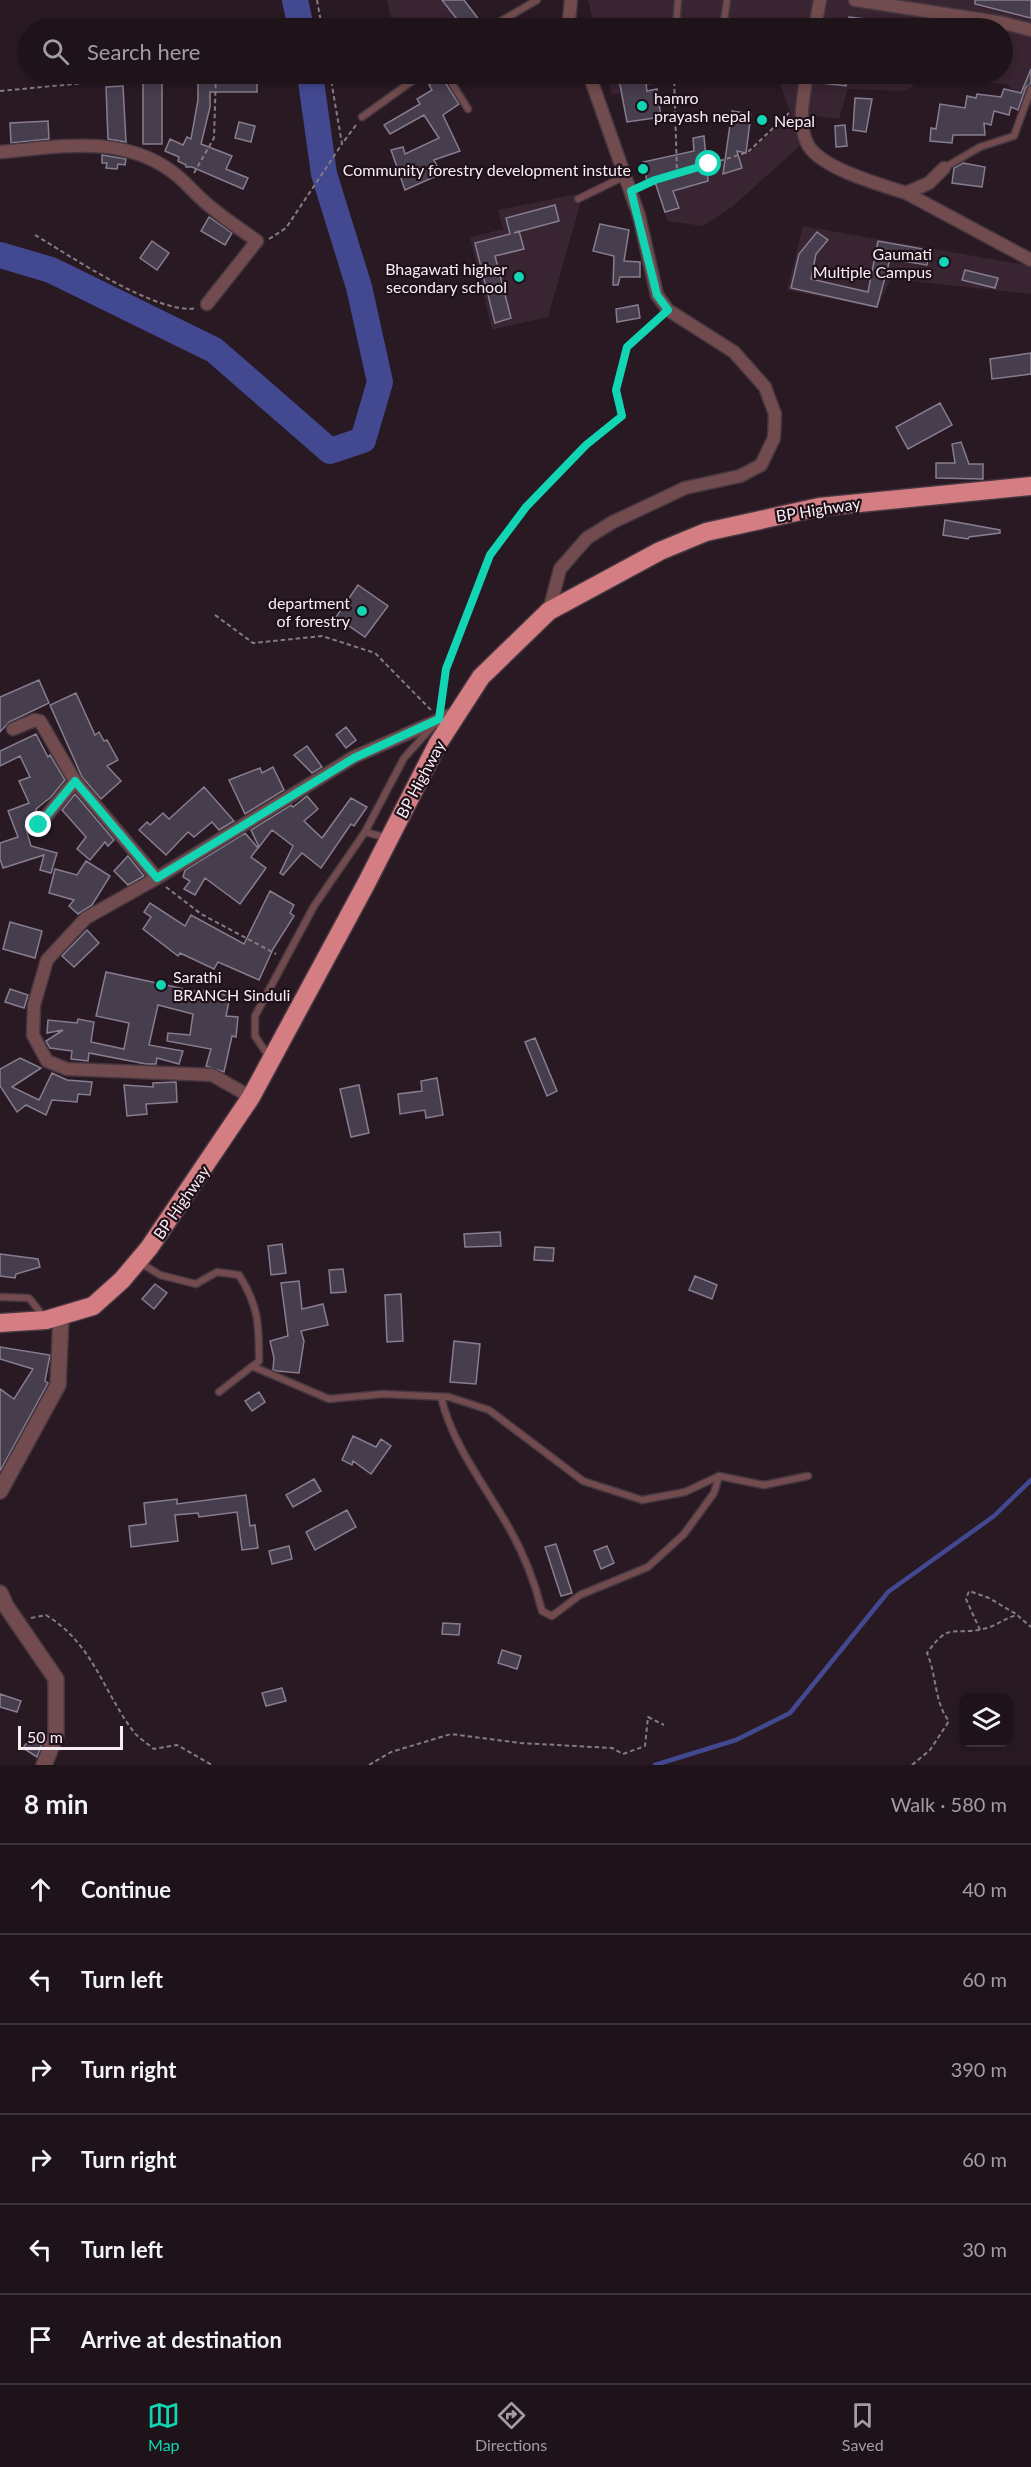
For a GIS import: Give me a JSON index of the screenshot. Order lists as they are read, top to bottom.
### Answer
{
  "streets": {
    "highway": ["BP Highway"]
  },
  "places": [
    "hamro prayash nepal",
    "Nepal",
    "Community forestry development instute",
    "Gaumati Multiple Campus",
    "Bhagawati higher secondary school",
    "department of forestry",
    "Sarathi BRANCH Sinduli"
  ],
  "scale_bar": "50 m",
  "page": {
    "search": "Search here",
    "scale": "50 m",
    "heading": ["8 min", "Walk · 580 m"],
    "list": [
      ["Continue", "40 m"],
      ["Turn left", "60 m"],
      ["Turn right", "390 m"],
      ["Turn right", "60 m"],
      ["Turn left", "30 m"],
      "Arrive at destination"
    ],
    "nav": ["Map", "Directions", "Saved"]
  }
}
